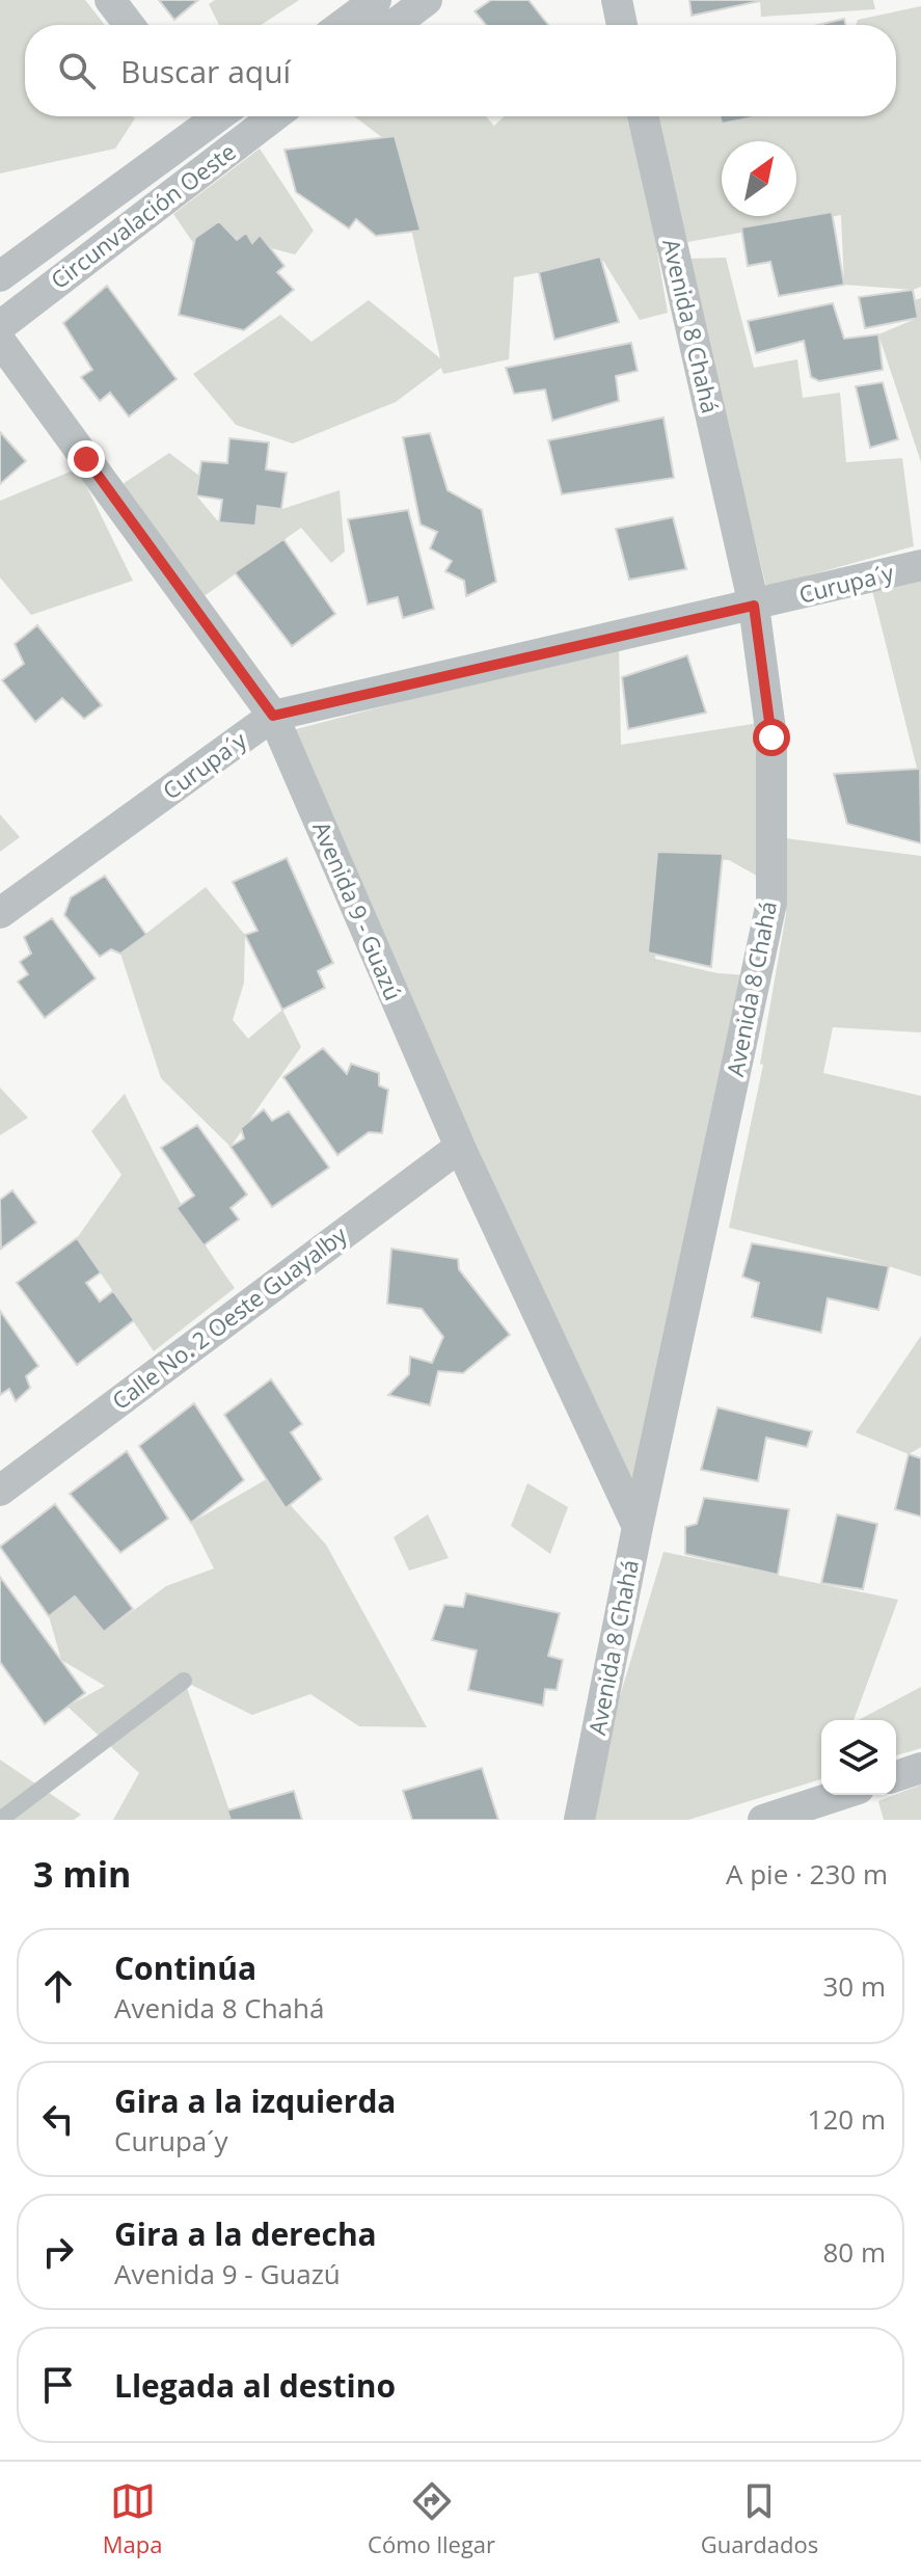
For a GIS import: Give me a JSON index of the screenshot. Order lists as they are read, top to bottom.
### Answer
{
  "streets": {
    "street": [
      "Circunvalación Oeste",
      "Avenida 8 Chahá",
      "Curupa´y",
      "Avenida 9 - Guazú",
      "Calle No. 2 Oeste Guayalby"
    ]
  },
  "crossings": [
    ["Avenida 8 Chahá", "Curupa´y"],
    ["Avenida 8 Chahá", "Avenida 9 - Guazú"],
    ["Curupa´y", "Avenida 9 - Guazú"],
    ["Avenida 9 - Guazú", "Calle No. 2 Oeste Guayalby"]
  ],
  "north": "top right",
  "page": {
    "search": "Buscar aquí",
    "heading": ["3 min", "A pie · 230 m"],
    "list": [
      ["Continúa", "Avenida 8 Chahá", "30 m"],
      ["Gira a la izquierda", "Curupa´y", "120 m"],
      ["Gira a la derecha", "Avenida 9 - Guazú", "80 m"],
      "Llegada al destino"
    ],
    "nav": ["Mapa", "Cómo llegar", "Guardados"]
  }
}
